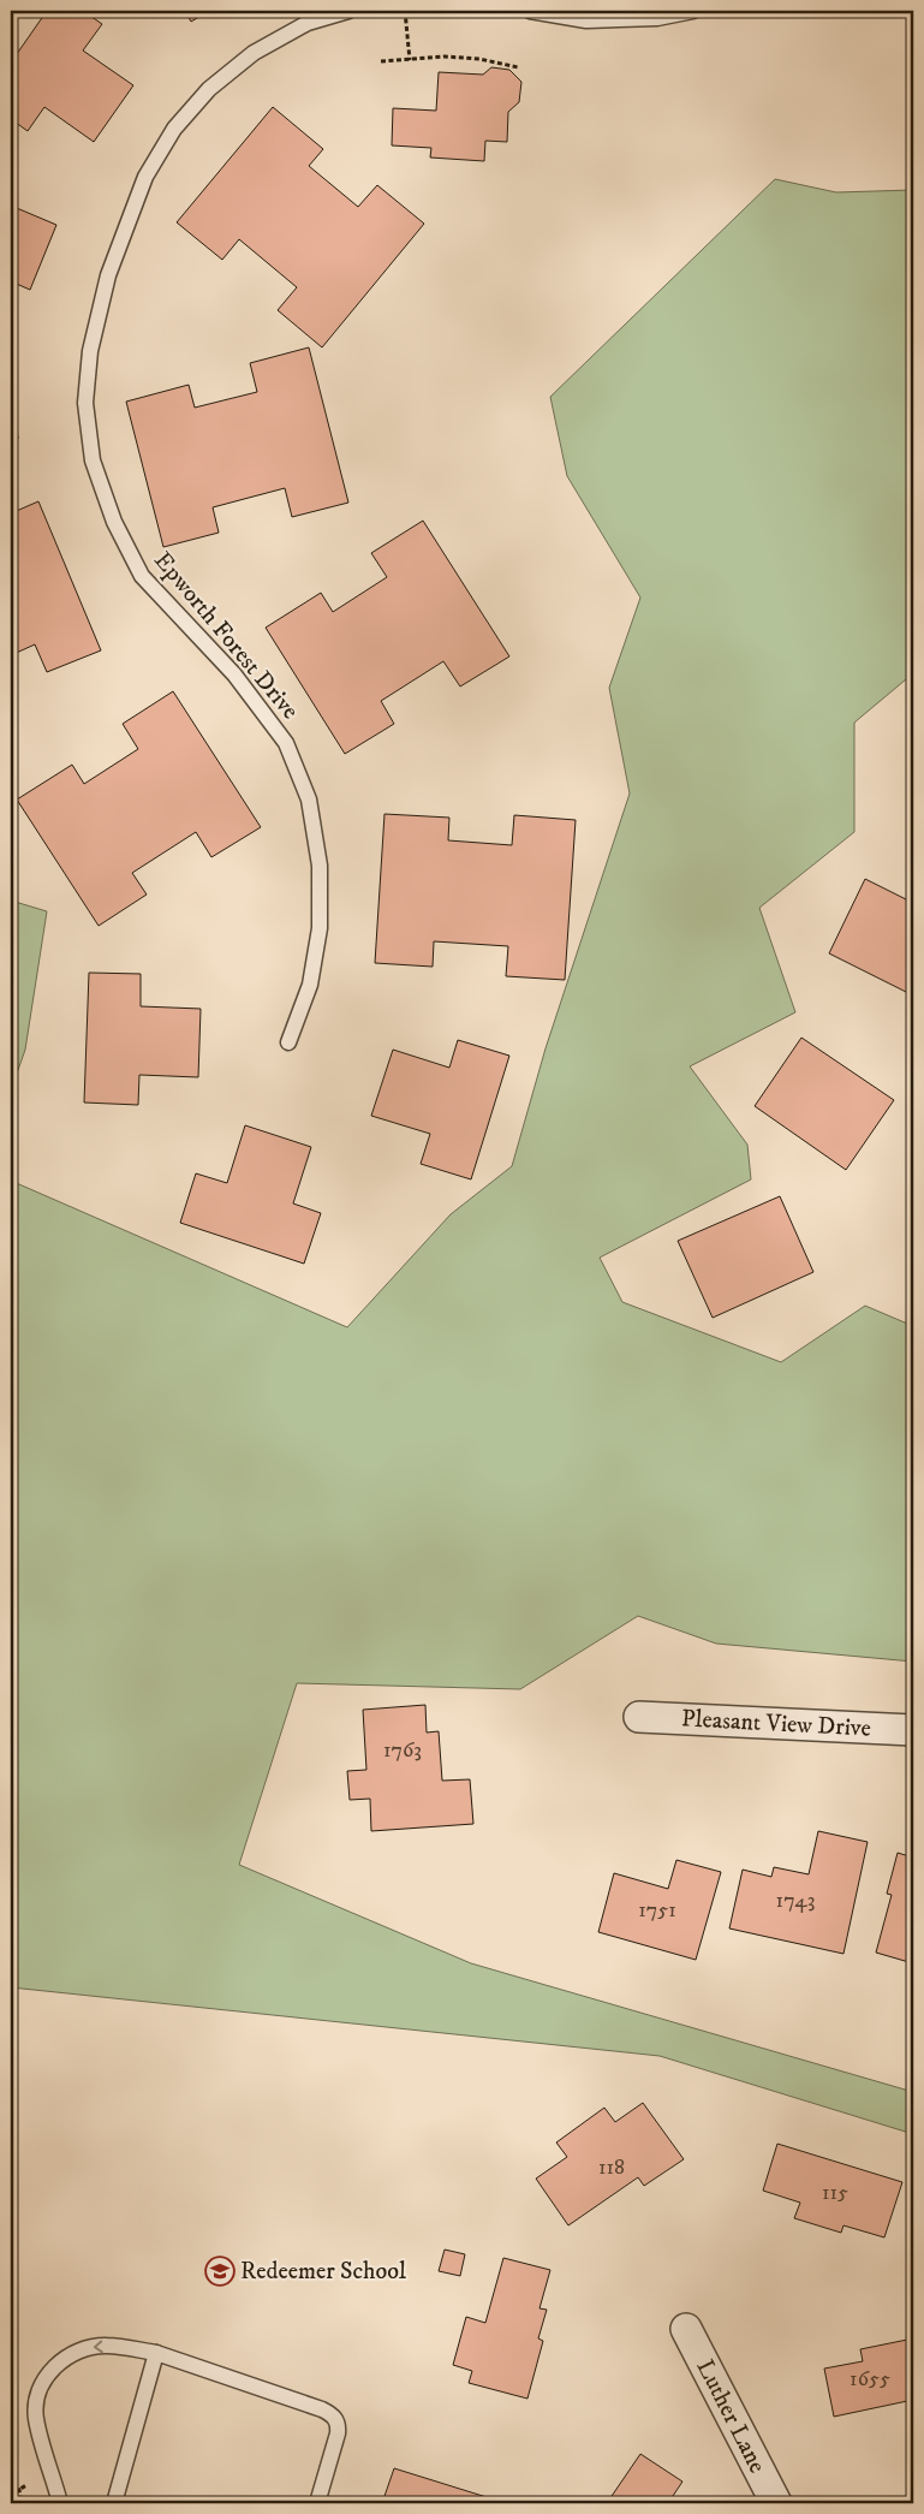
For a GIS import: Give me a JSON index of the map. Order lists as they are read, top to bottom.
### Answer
{
  "streets": {
    "street": ["Pleasant View Drive", "Luther Lane"],
    "lane": ["Epworth Forest Drive"]
  },
  "places": {
    "school or university": ["Redeemer School"]
  },
  "house_numbers": [
    "1763",
    "1743",
    "1751",
    "118",
    "115",
    "1655"
  ]
}
